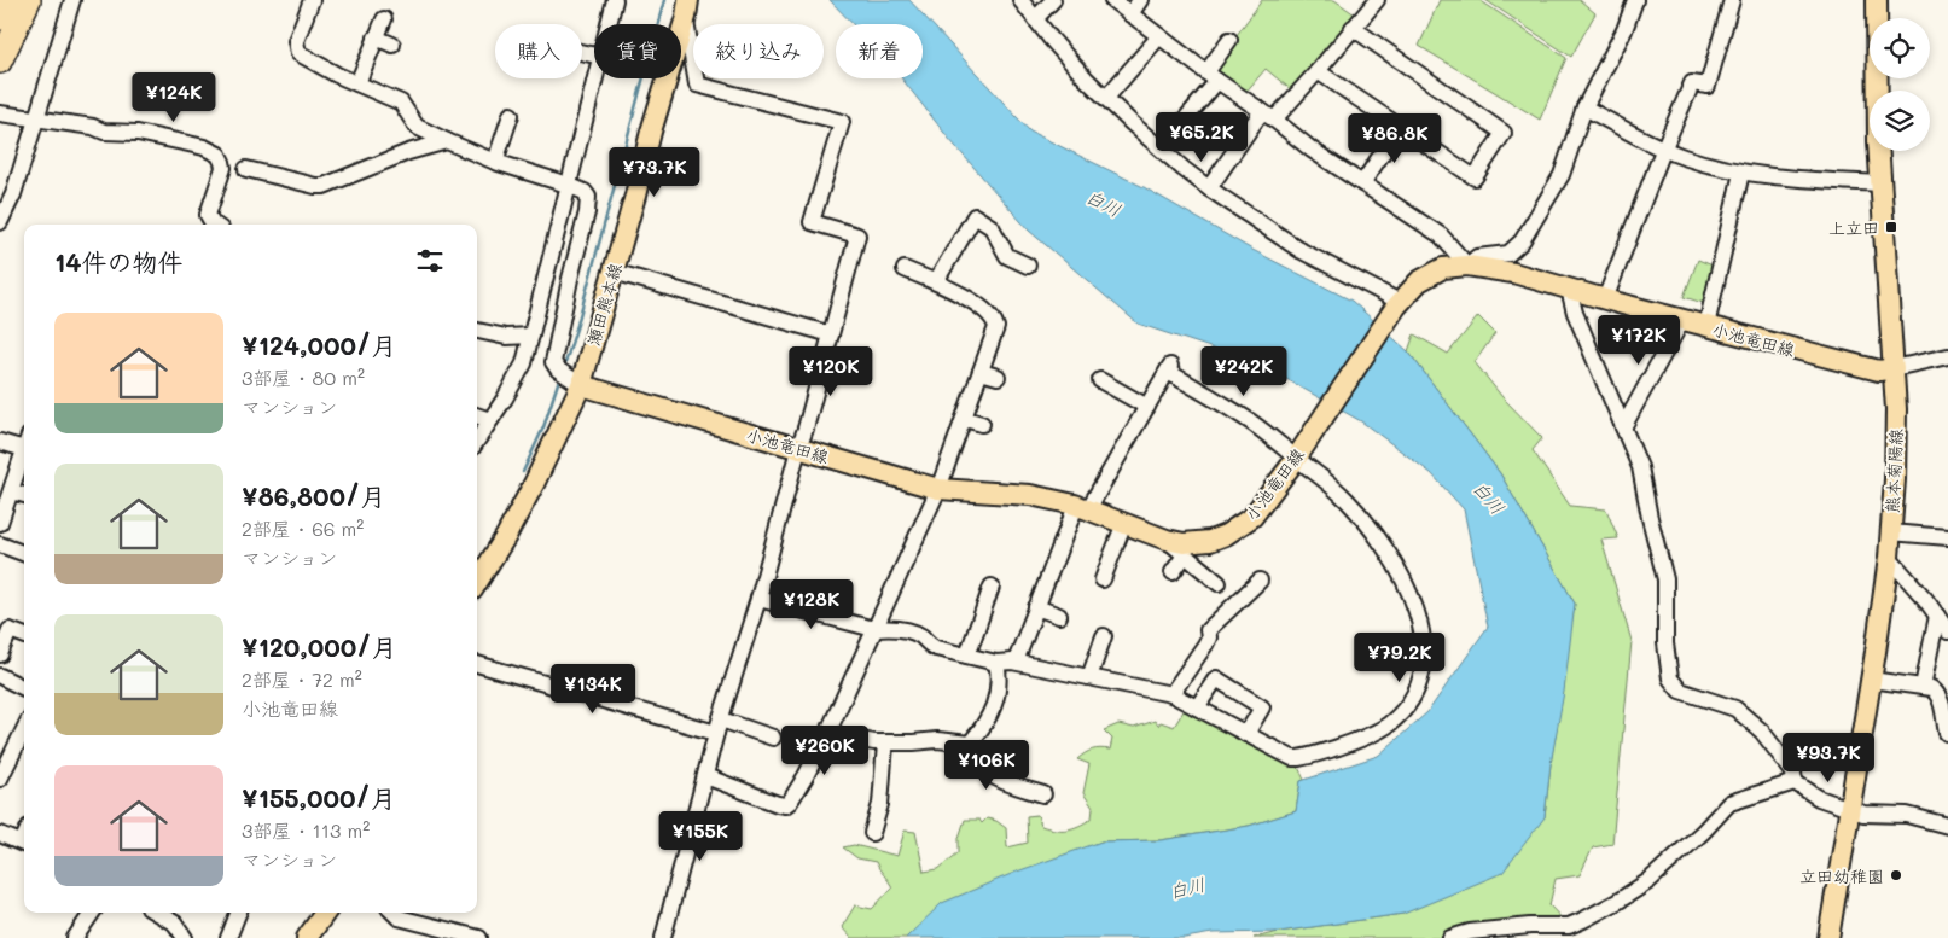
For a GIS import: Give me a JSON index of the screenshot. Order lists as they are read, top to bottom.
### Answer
{
  "streets": {
    "main road": ["瀬田熊本線", "小池竜田線", "熊本菊陽線"]
  },
  "crossings": [
    ["瀬田熊本線", "小池竜田線"],
    ["小池竜田線", "熊本菊陽線"]
  ],
  "water": ["白川"],
  "places": {
    "transit": ["上立田"],
    "other": ["立田幼稚園"]
  },
  "page": {
    "chip": [
      "購入",
      "賃貸",
      "絞り込み",
      "新着"
    ],
    "price": [
      "¥124K",
      "¥65.2K",
      "¥86.8K",
      "¥73.7K",
      "¥172K",
      "¥120K",
      "¥242K",
      "¥128K",
      "¥79.2K",
      "¥134K",
      "¥260K",
      "¥93.7K",
      "¥106K",
      "¥155K"
    ],
    "heading": "14件の物件",
    "list": [
      {
        "name": "¥124,000/月",
        "note": "3部屋 · 80 m² · マンション"
      },
      {
        "name": "¥86,800/月",
        "note": "2部屋 · 66 m² · マンション"
      },
      {
        "name": "¥120,000/月",
        "note": "2部屋 · 72 m² · 小池竜田線"
      },
      {
        "name": "¥155,000/月",
        "note": "3部屋 · 113 m² · マンション"
      }
    ]
  }
}
